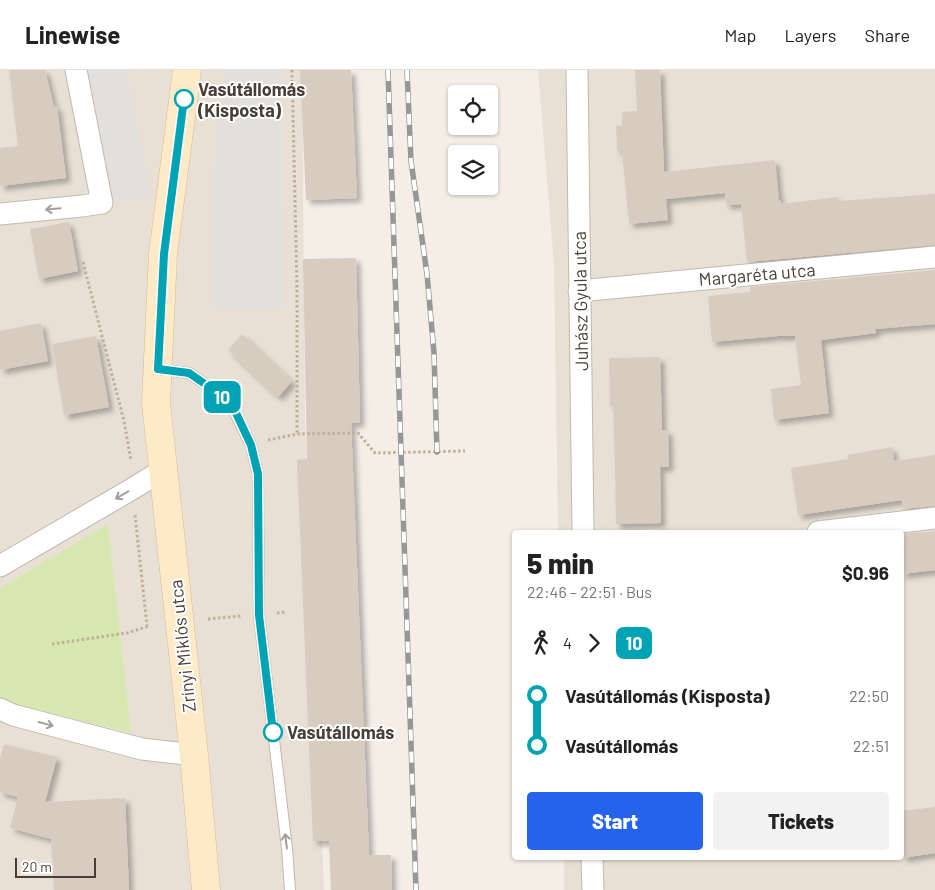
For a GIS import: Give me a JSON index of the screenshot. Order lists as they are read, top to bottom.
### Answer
{
  "streets": {
    "main road": ["Zrínyi Miklós utca"],
    "street": ["Margaréta utca", "Juhász Gyula utca"]
  },
  "crossings": [
    ["Margaréta utca", "Juhász Gyula utca"]
  ],
  "places": ["Vasútállomás (Kisposta)", "Vasútállomás"],
  "lines": ["bus line 10"],
  "scale_bar": "20 m",
  "page": {
    "header": "Linewise",
    "nav": ["Map", "Layers", "Share"],
    "on_map": "10",
    "heading": ["5 min", "22:46 – 22:51 · Bus", "$0.96"],
    "legs": ["4", "10"],
    "list": [
      {
        "name": "Vasútállomás (Kisposta)",
        "value": "22:50"
      },
      {
        "name": "Vasútállomás",
        "value": "22:51"
      }
    ],
    "buttons": ["Start", "Tickets"],
    "scale": "20 m"
  }
}
